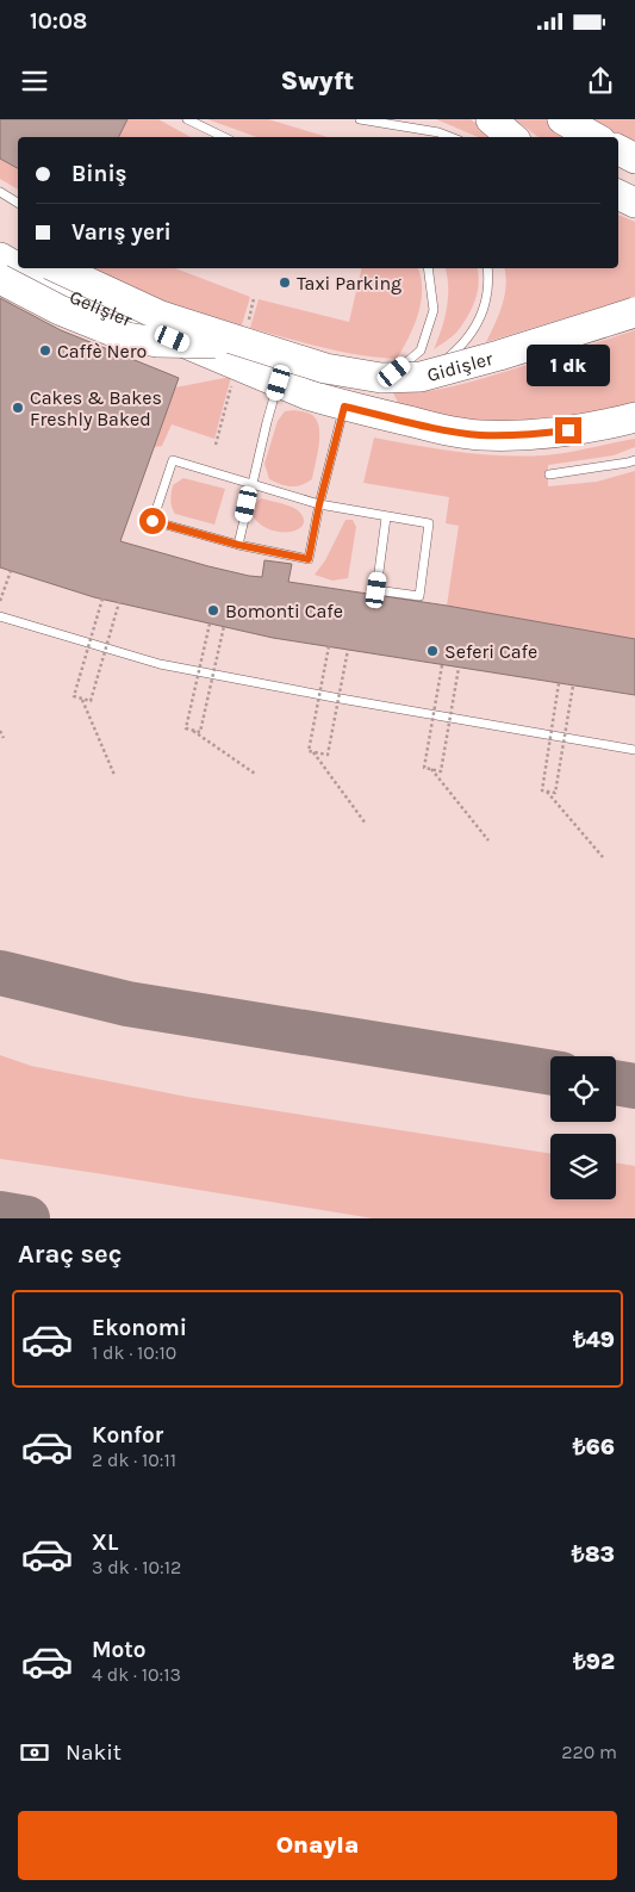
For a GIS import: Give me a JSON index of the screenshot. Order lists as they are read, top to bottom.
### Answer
{
  "streets": {
    "highway": ["Gelişler", "Gidişler"]
  },
  "places": [
    "Taxi Parking",
    "Caffè Nero",
    "Cakes & Bakes Freshly Baked",
    "Bomonti Cafe",
    "Seferi Cafe"
  ],
  "page": {
    "status": "10:08",
    "header": "Swyft",
    "banner": ["Biniş", "Varış yeri"],
    "bubble": "1 dk",
    "heading": "Araç seç",
    "list": [
      {
        "name": "Ekonomi",
        "note": "1 dk · 10:10",
        "value": "₺49"
      },
      {
        "name": "Konfor",
        "note": "2 dk · 10:11",
        "value": "₺66"
      },
      {
        "name": "XL",
        "note": "3 dk · 10:12",
        "value": "₺83"
      },
      {
        "name": "Moto",
        "note": "4 dk · 10:13",
        "value": "₺92"
      }
    ],
    "pay": ["Nakit", "220 m"],
    "buttons": "Onayla"
  }
}
